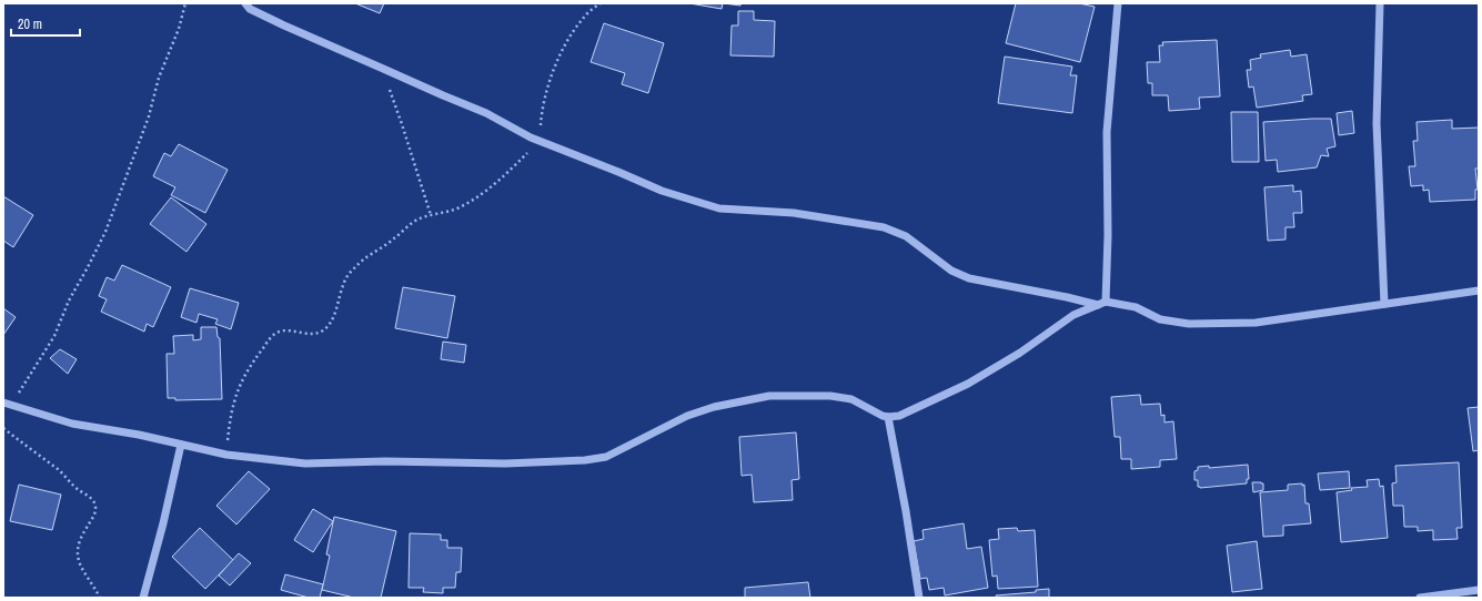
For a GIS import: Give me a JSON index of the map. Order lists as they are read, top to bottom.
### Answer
{
  "scale_bar": "20 m"
}
